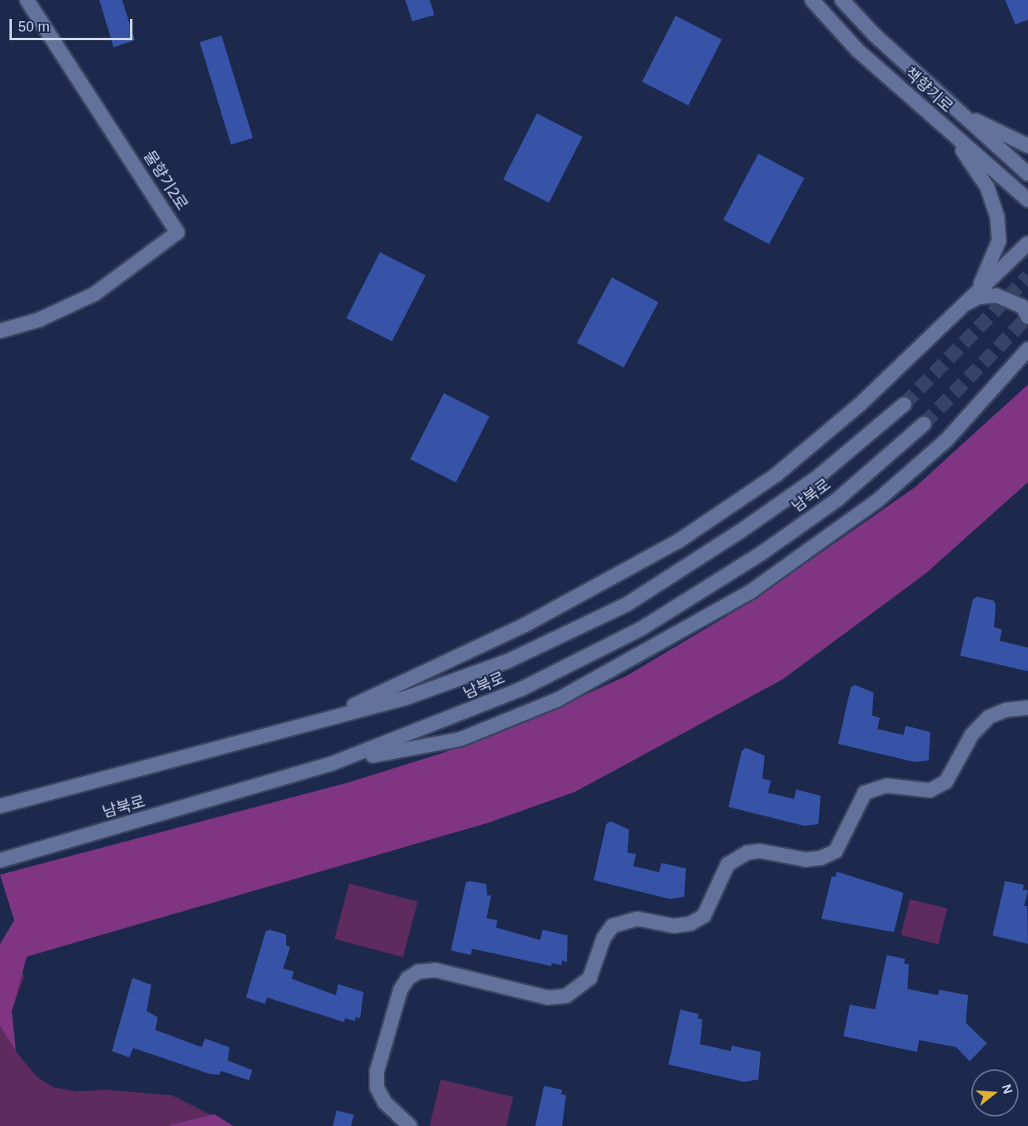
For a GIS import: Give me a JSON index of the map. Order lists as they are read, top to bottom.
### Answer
{
  "streets": {
    "main road": ["책향기로", "물향기2로", "남북로"]
  },
  "scale_bar": "50 m",
  "north": "right"
}
